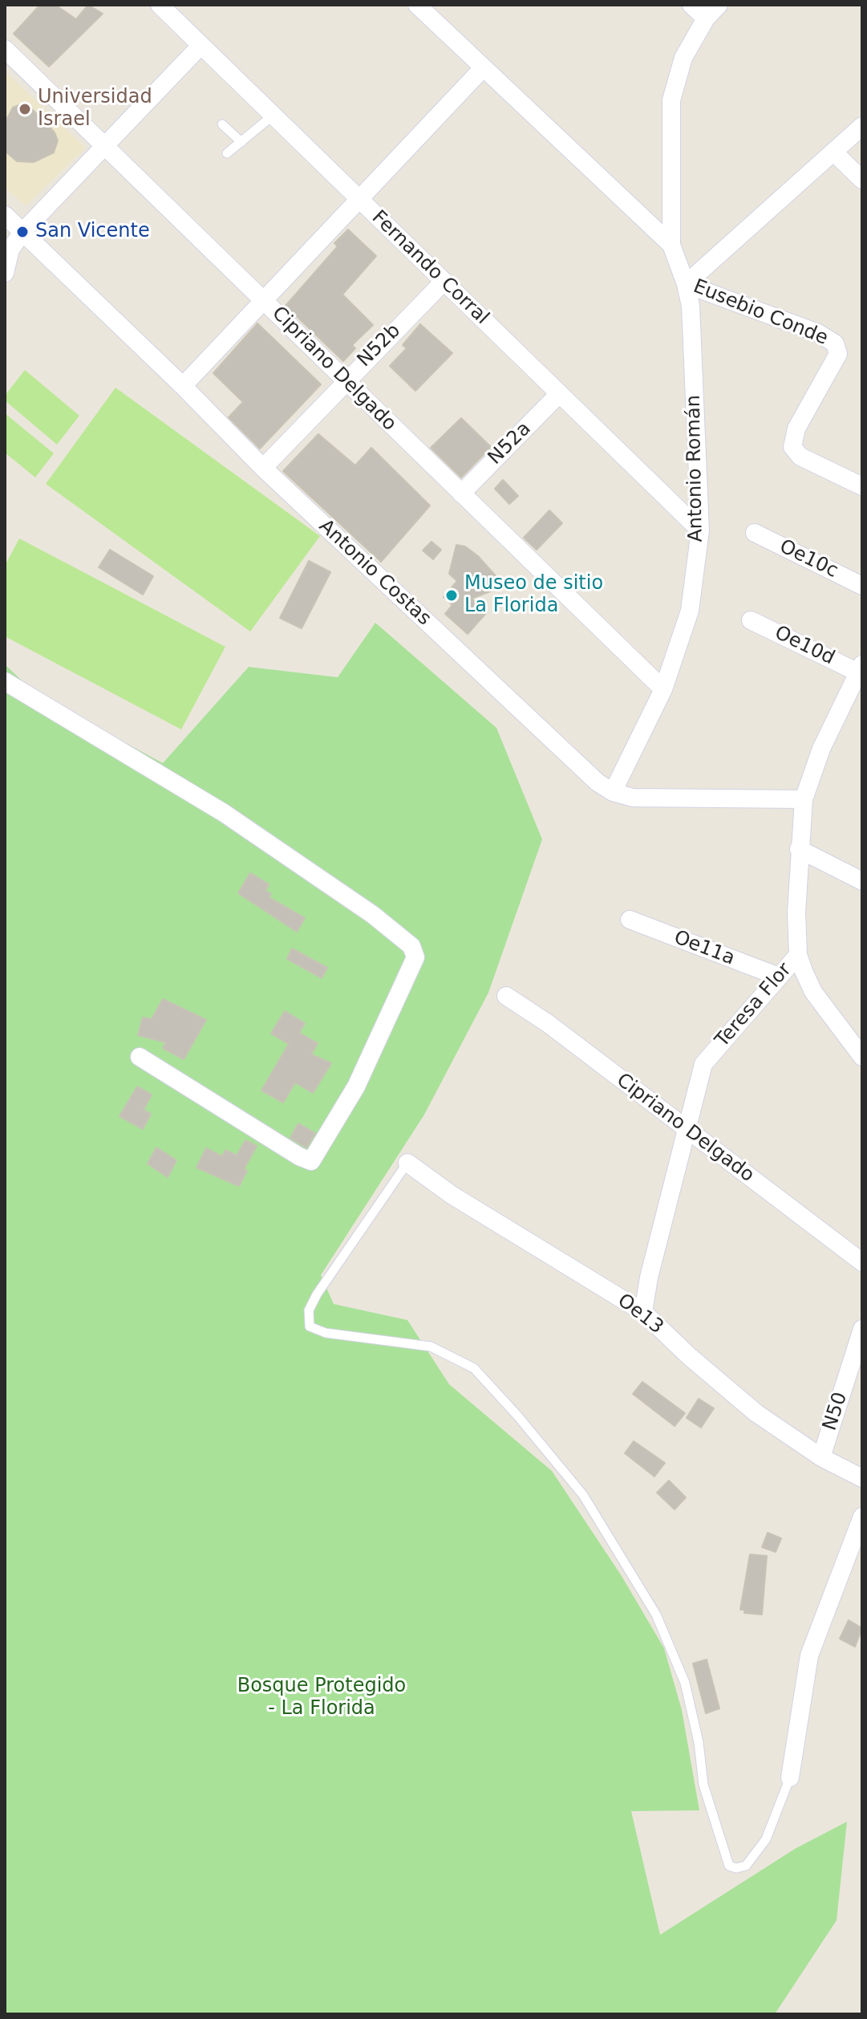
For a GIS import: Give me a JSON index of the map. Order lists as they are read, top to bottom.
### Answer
{
  "streets": {
    "street": [
      "Fernando Corral",
      "Eusebio Conde",
      "N52b",
      "Cipriano Delgado",
      "N52a",
      "Antonio Román",
      "Oe10c",
      "Antonio Costas",
      "Oe10d",
      "Oe11a",
      "Teresa Flor",
      "Oe13",
      "N50"
    ]
  },
  "crossings": [
    ["Fernando Corral", "N52b"],
    ["Fernando Corral", "N52a"],
    ["Fernando Corral", "Antonio Román"],
    ["Eusebio Conde", "Antonio Román"],
    ["N52b", "Cipriano Delgado"],
    ["N52b", "Antonio Costas"],
    ["Cipriano Delgado", "N52a"],
    ["Cipriano Delgado", "Antonio Román"],
    ["Cipriano Delgado", "Teresa Flor"],
    ["Antonio Román", "Antonio Costas"],
    ["Antonio Costas", "Teresa Flor"],
    ["Oe10d", "Teresa Flor"],
    ["Oe11a", "Teresa Flor"],
    ["Teresa Flor", "Oe13"],
    ["Oe13", "N50"]
  ],
  "parks": ["Bosque Protegido - La Florida"],
  "places": ["Universidad Israel", "San Vicente", "Museo de sitio La Florida"]
}
